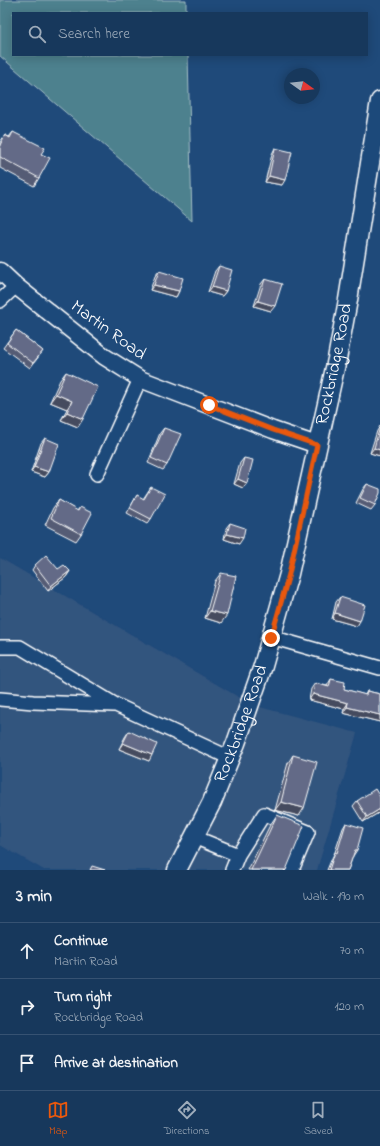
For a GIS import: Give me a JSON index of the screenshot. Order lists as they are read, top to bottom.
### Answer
{
  "streets": {
    "main road": ["Rockbridge Road"],
    "street": ["Martin Road"]
  },
  "crossings": [
    ["Martin Road", "Rockbridge Road"]
  ],
  "north": "right",
  "page": {
    "search": "Search here",
    "heading": ["3 min", "Walk · 190 m"],
    "list": [
      ["Continue", "Martin Road", "70 m"],
      ["Turn right", "Rockbridge Road", "120 m"],
      "Arrive at destination"
    ],
    "nav": ["Map", "Directions", "Saved"]
  }
}
